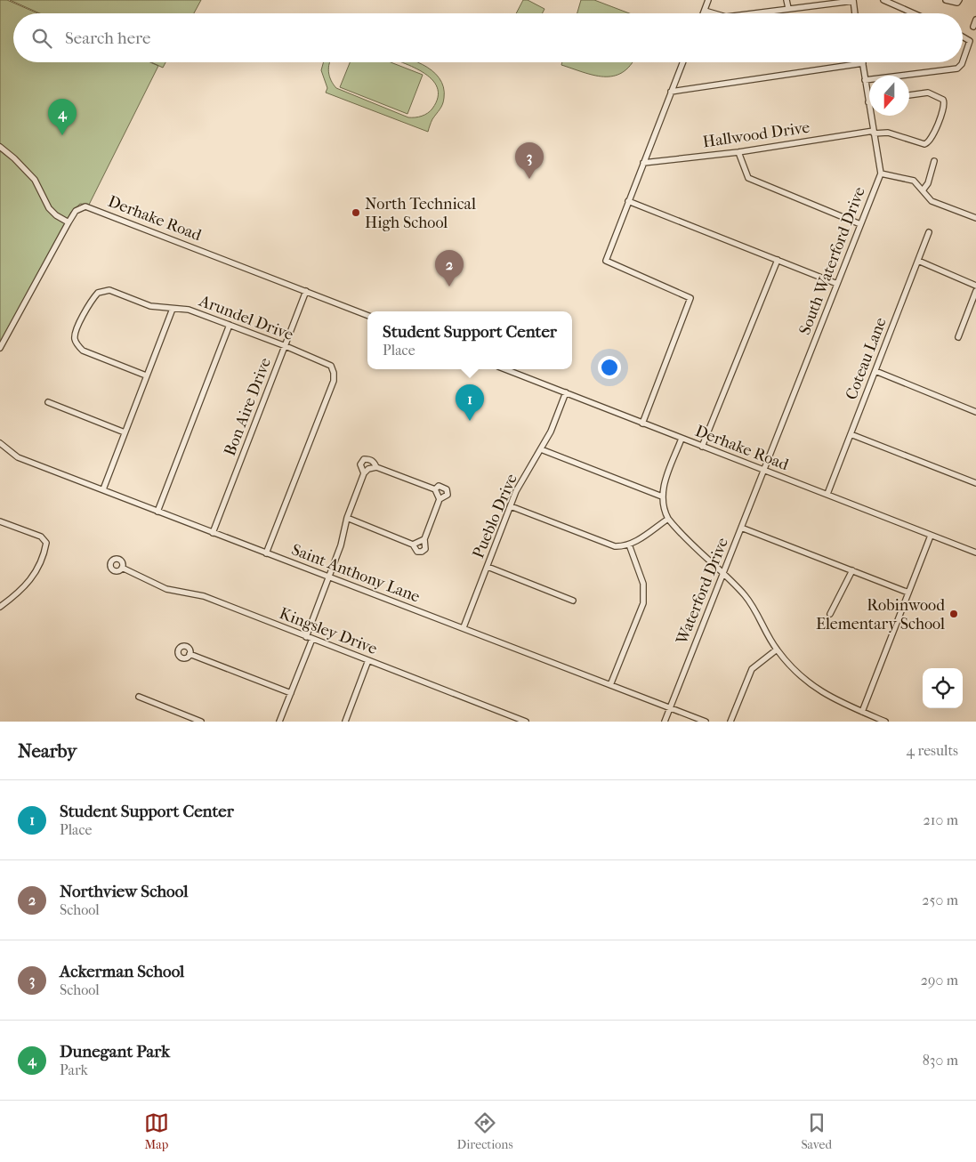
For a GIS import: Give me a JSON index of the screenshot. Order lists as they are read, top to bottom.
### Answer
{
  "streets": {
    "street": [
      "Hallwood Drive",
      "Derhake Road",
      "South Waterford Drive",
      "Arundel Drive",
      "Coteau Lane",
      "Bon Aire Drive",
      "Pueblo Drive",
      "Saint Anthony Lane",
      "Waterford Drive",
      "Kingsley Drive"
    ]
  },
  "crossings": [
    ["Hallwood Drive", "South Waterford Drive"],
    ["Derhake Road", "South Waterford Drive"],
    ["Derhake Road", "Coteau Lane"],
    ["Derhake Road", "Bon Aire Drive"],
    ["Derhake Road", "Pueblo Drive"],
    ["Derhake Road", "Waterford Drive"],
    ["South Waterford Drive", "Waterford Drive"],
    ["Arundel Drive", "Bon Aire Drive"],
    ["Arundel Drive", "Saint Anthony Lane"],
    ["Bon Aire Drive", "Saint Anthony Lane"],
    ["Pueblo Drive", "Saint Anthony Lane"],
    ["Saint Anthony Lane", "Waterford Drive"]
  ],
  "places": ["North Technical High School", "Robinwood Elementary School"],
  "north": "bottom",
  "page": {
    "search": "Search here",
    "pins": [
      "4",
      "3",
      "2",
      "1"
    ],
    "popup": ["Student Support Center", "Place"],
    "heading": ["Nearby", "4 results"],
    "list": [
      {
        "mark": "1",
        "name": "Student Support Center",
        "note": "Place",
        "value": "210 m"
      },
      {
        "mark": "2",
        "name": "Northview School",
        "note": "School",
        "value": "250 m"
      },
      {
        "mark": "3",
        "name": "Ackerman School",
        "note": "School",
        "value": "290 m"
      },
      {
        "mark": "4",
        "name": "Dunegant Park",
        "note": "Park",
        "value": "830 m"
      }
    ],
    "nav": ["Map", "Directions", "Saved"]
  }
}
